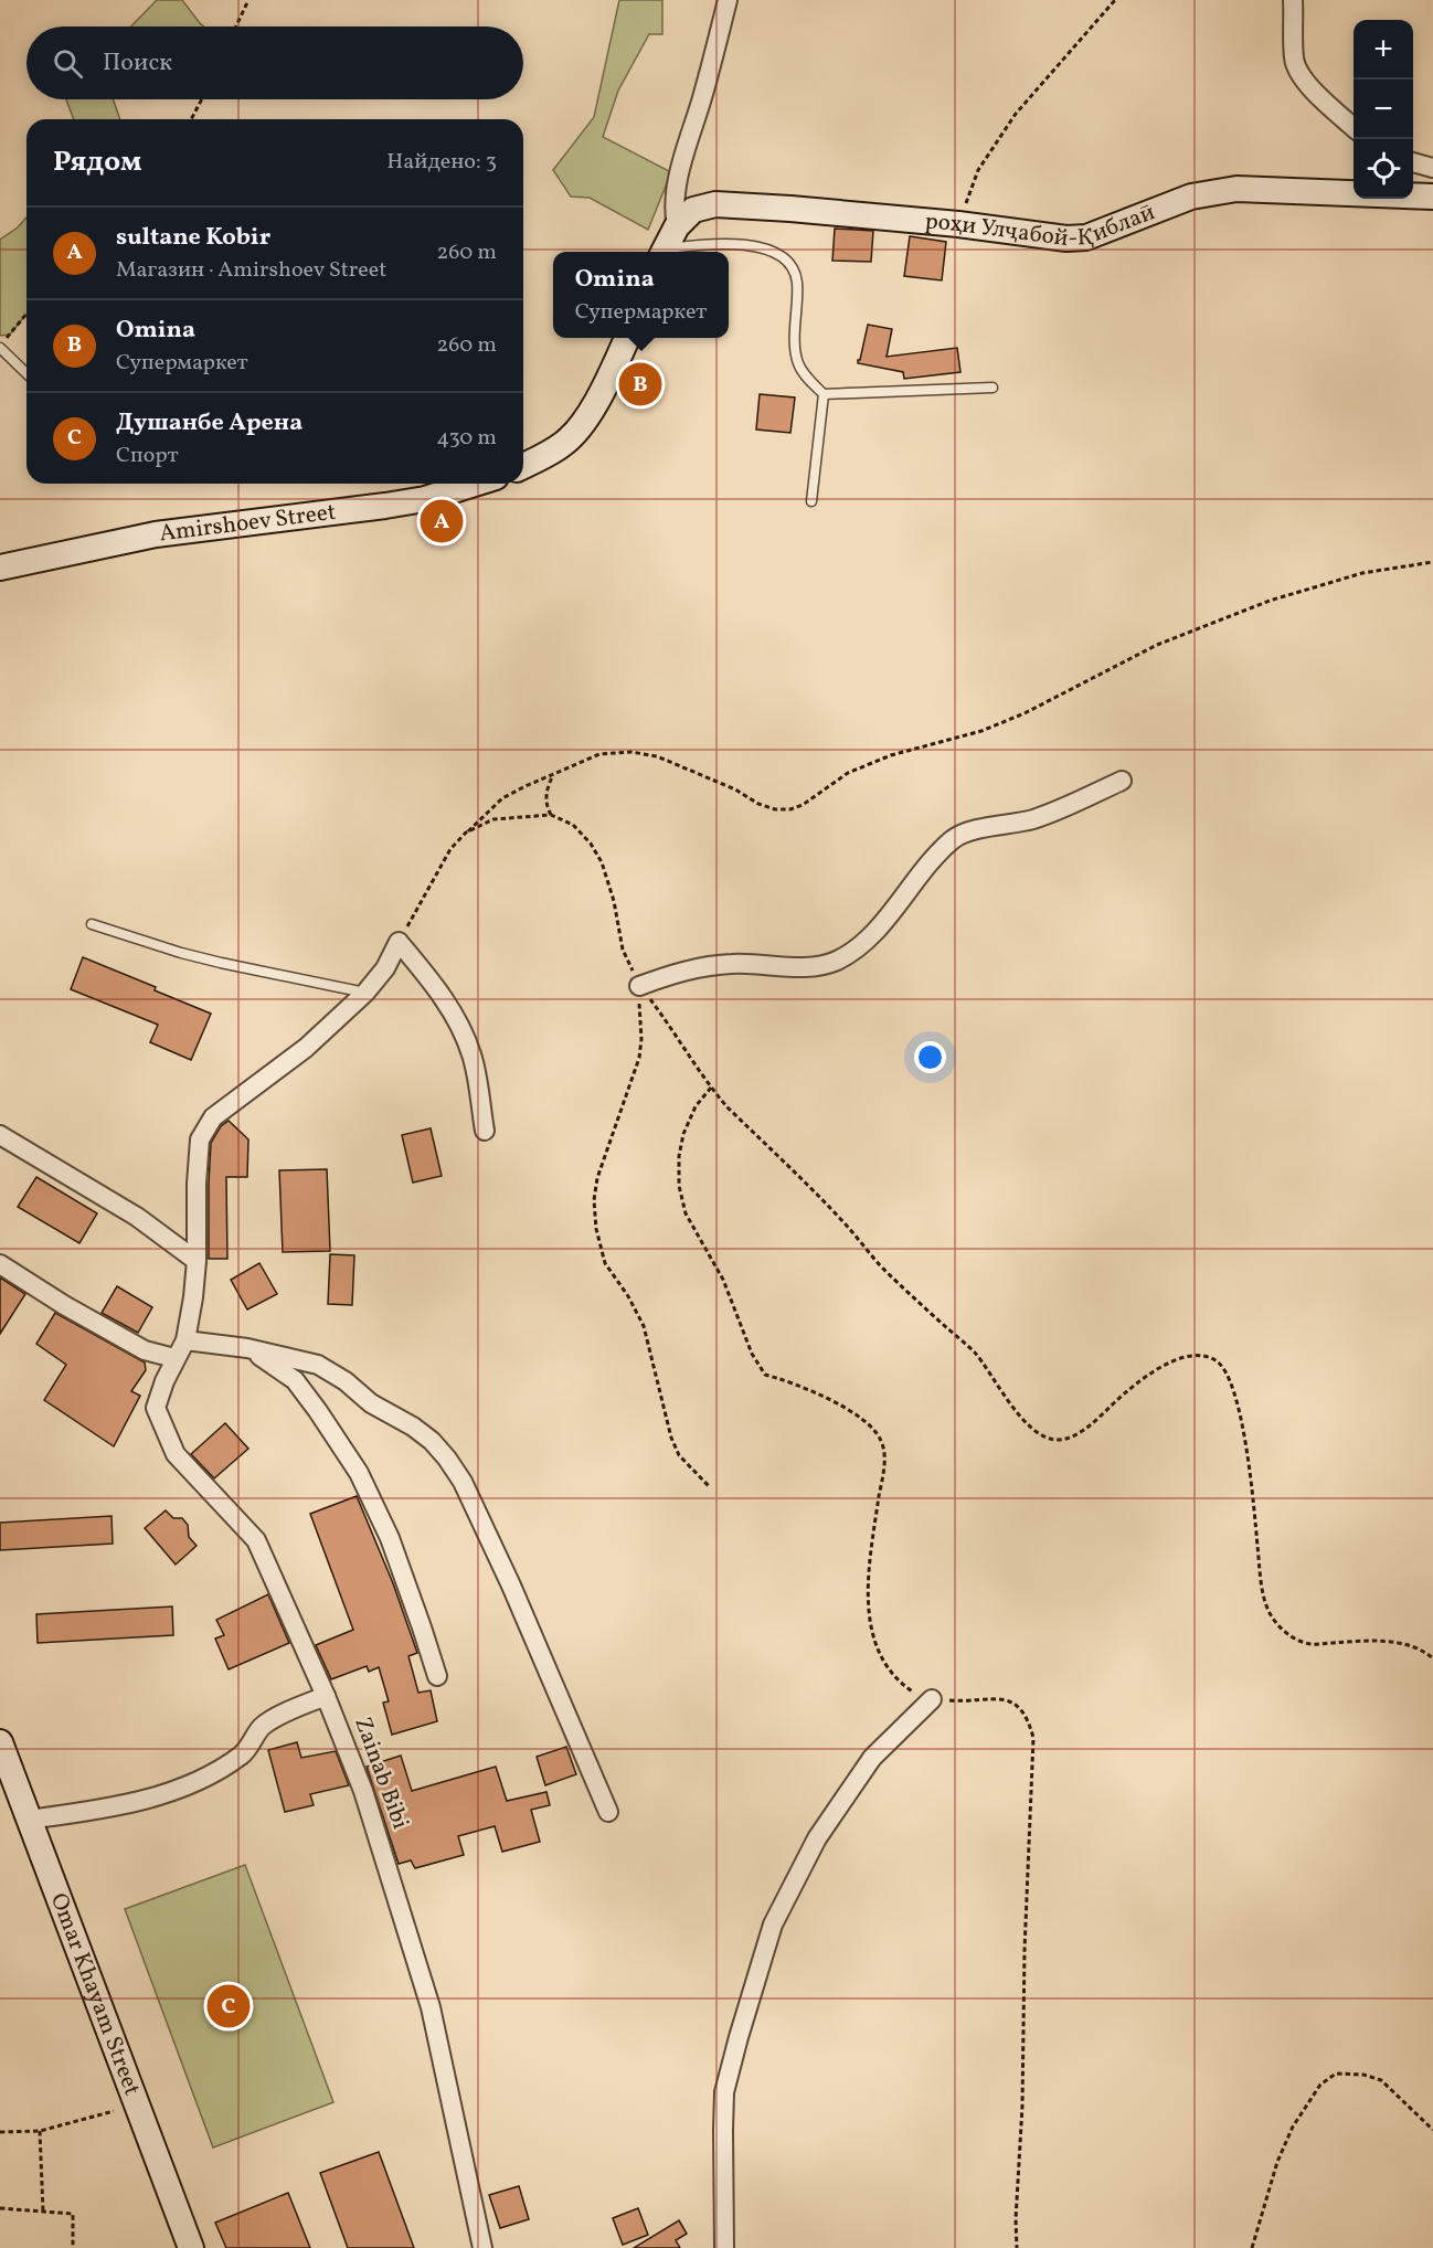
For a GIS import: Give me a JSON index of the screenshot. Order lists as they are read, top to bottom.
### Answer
{
  "streets": {
    "street": [
      "роҳи Улҷабой-Қиблаӣ",
      "Amirshoev Street",
      "Zainab Bibi",
      "Omar Khayam Street"
    ]
  },
  "page": {
    "map_buttons": ["+", "−"],
    "search": "Поиск",
    "heading": ["Рядом", "Найдено: 3"],
    "list": [
      {
        "mark": "A",
        "name": "sultane Kobir",
        "note": "Магазин · Amirshoev Street",
        "value": "260 m"
      },
      {
        "mark": "B",
        "name": "Omina",
        "note": "Супермаркет",
        "value": "260 m"
      },
      {
        "mark": "C",
        "name": "Душанбе Арена",
        "note": "Спорт",
        "value": "430 m"
      }
    ],
    "popup": ["Omina", "Супермаркет"],
    "pins": ["B", "A", "C"]
  }
}
